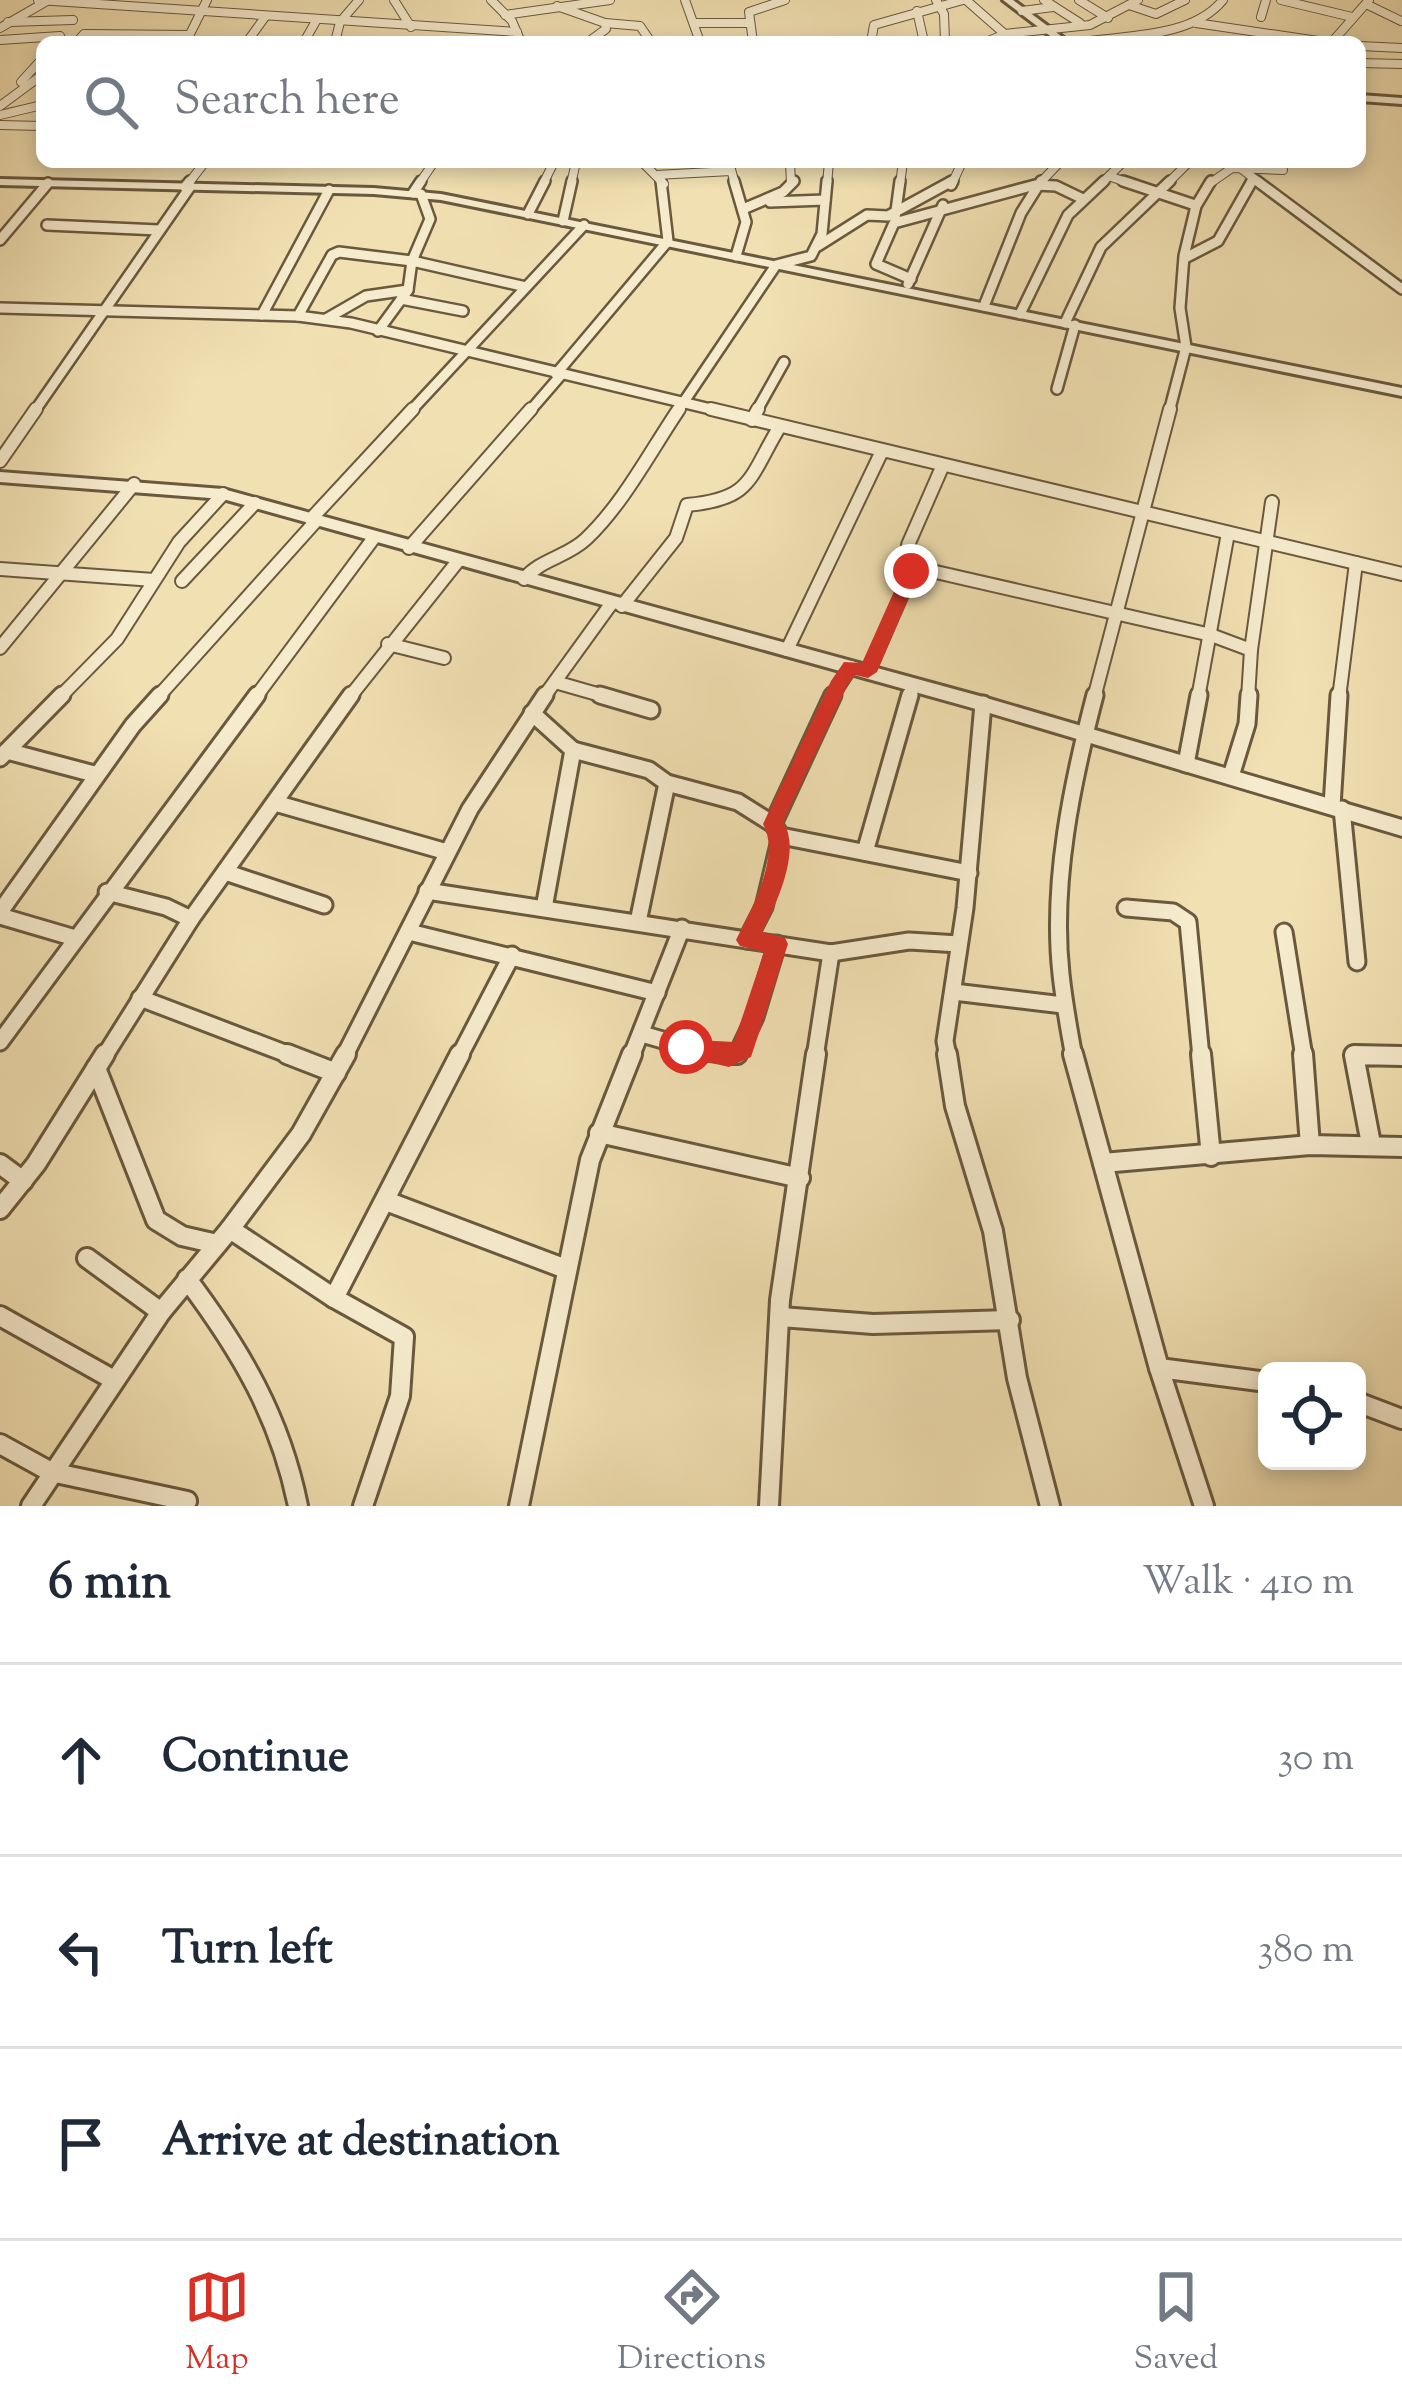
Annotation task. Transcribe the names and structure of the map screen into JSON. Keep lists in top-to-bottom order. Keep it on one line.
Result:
{"page":{"search":"Search here","heading":["6 min","Walk · 410 m"],"list":[["Continue","30 m"],["Turn left","380 m"],"Arrive at destination"],"nav":["Map","Directions","Saved"]}}
